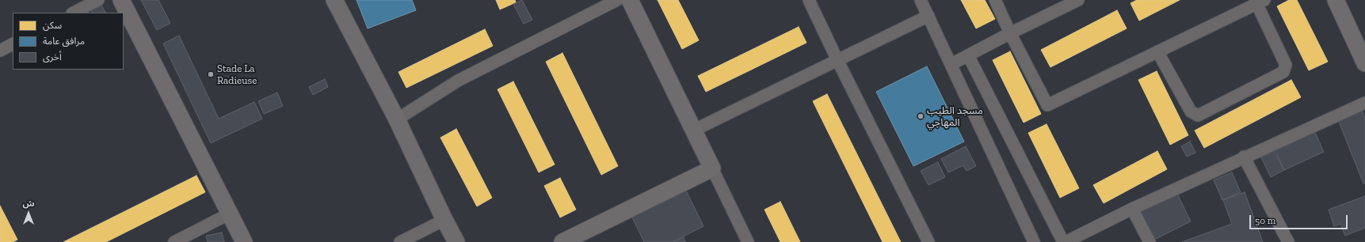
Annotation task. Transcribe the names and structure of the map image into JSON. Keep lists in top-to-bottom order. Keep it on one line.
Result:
{"places":["Stade La Radieuse","مسجد الطيب المهاجي"],"legend":["سكن","مرافق عامة","أخرى"],"scale_bar":"50 m","north":"top"}
